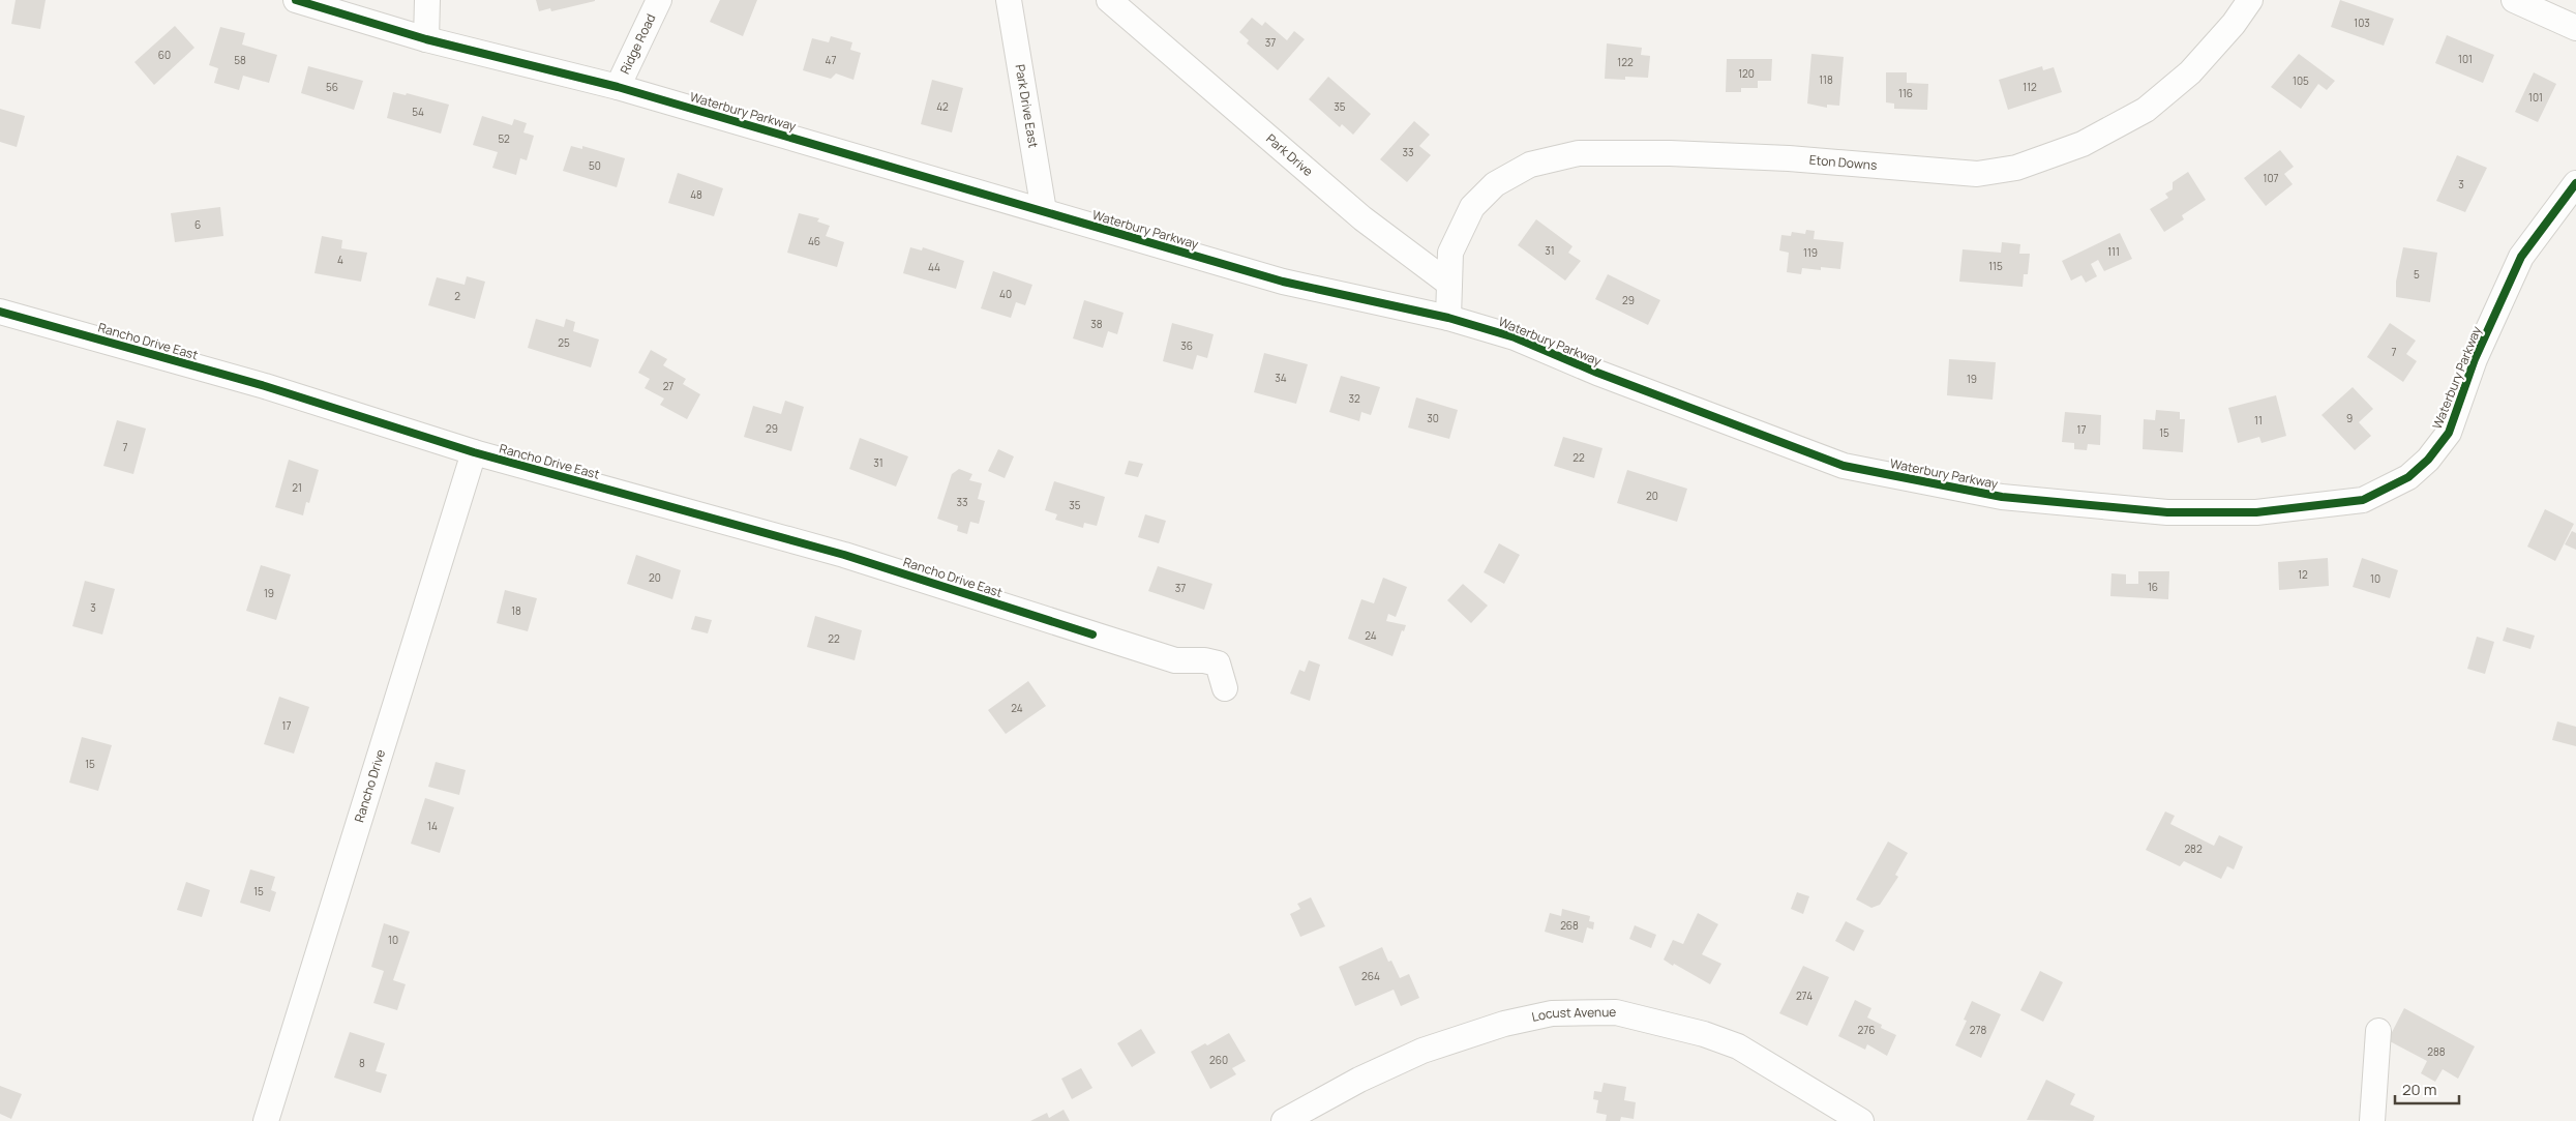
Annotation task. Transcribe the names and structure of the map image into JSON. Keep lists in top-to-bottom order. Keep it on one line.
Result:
{"streets":{"street":["Ridge Road","Park Drive East","Waterbury Parkway","Park Drive","Eton Downs","Rancho Drive East","Rancho Drive","Locust Avenue"]},"crossings":[["Ridge Road","Waterbury Parkway"],["Park Drive East","Waterbury Parkway"],["Park Drive","Eton Downs"],["Rancho Drive East","Rancho Drive"]],"house_numbers":["103","37","60","101","58","47","122","120","118","105","56","112","116","101","42","35","54","52","33","50","107","3","48","6","46","31","111","119","4","115","44","5","40","2","29","38","25","36","7","34","19","27","32","30","9","11","29","17","15","7","22","31","21","20","33","35","12","20","10","16","37","19","3","18","24","22","24","17","15","14","282","15","268","10","264","274","276","278","288","260","8"],"scale_bar":"20 m"}
